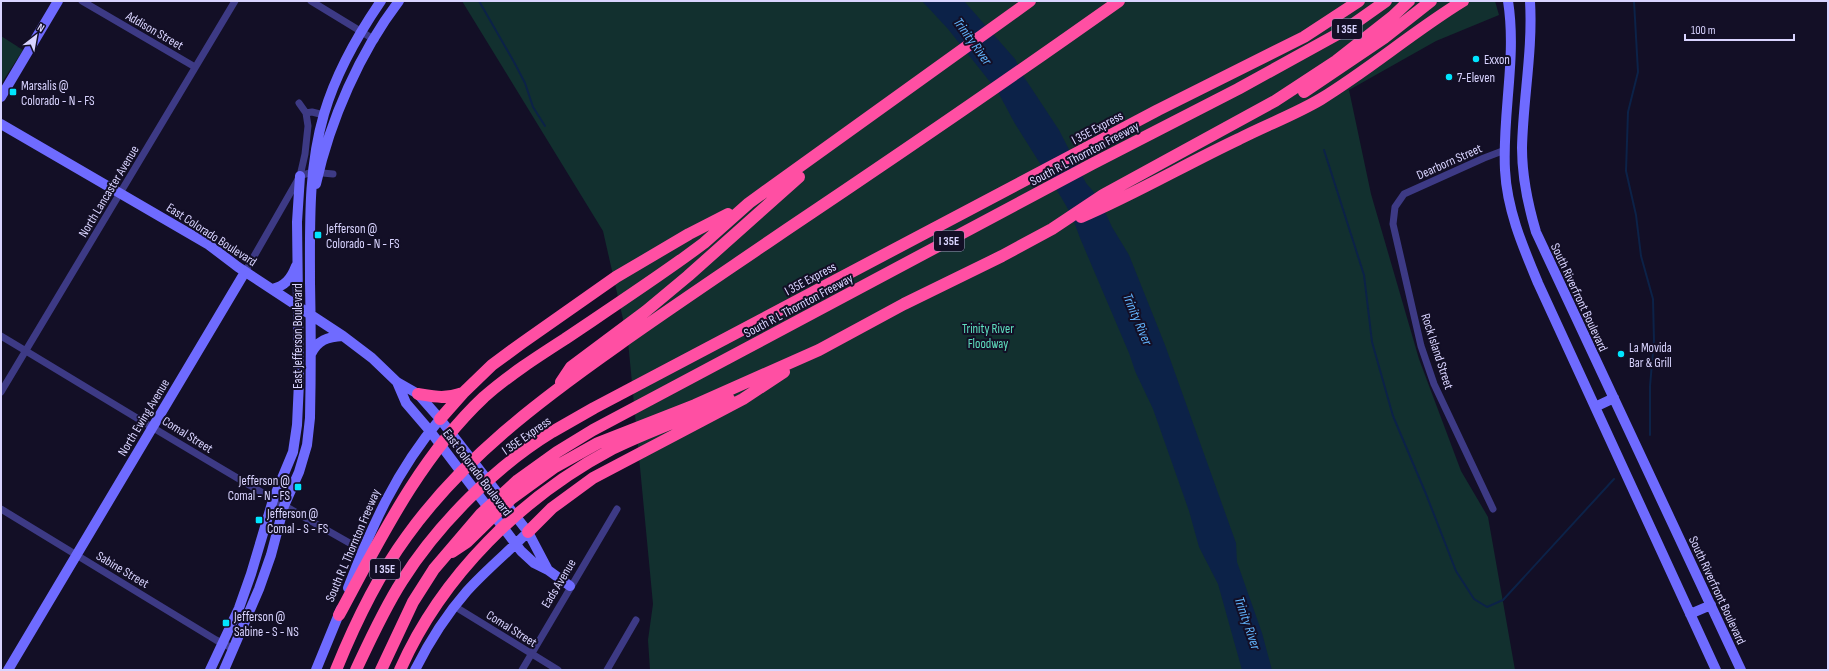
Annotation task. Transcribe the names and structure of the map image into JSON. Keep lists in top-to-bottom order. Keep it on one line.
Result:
{"streets":{"highway":["I 35E","I 35E Express","South R L Thornton Freeway"],"main road":["East Colorado Boulevard","South Riverfront Boulevard","East Jefferson Boulevard","North Ewing Avenue"],"street":["Addison Street","Dearborn Street","North Lancaster Avenue","Rock Island Street","Comal Street","Sabine Street","Eads Avenue"]},"crossings":[["Addison Street","North Lancaster Avenue"],["South R L Thornton Freeway","East Colorado Boulevard"],["South R L Thornton Freeway","Comal Street"],["Dearborn Street","Rock Island Street"],["North Lancaster Avenue","East Colorado Boulevard"],["North Lancaster Avenue","Comal Street"],["East Colorado Boulevard","East Jefferson Boulevard"],["East Colorado Boulevard","North Ewing Avenue"],["East Colorado Boulevard","Eads Avenue"],["East Jefferson Boulevard","North Ewing Avenue"],["East Jefferson Boulevard","Comal Street"],["East Jefferson Boulevard","Sabine Street"],["North Ewing Avenue","Comal Street"],["North Ewing Avenue","Sabine Street"],["Comal Street","Eads Avenue"]],"water":["Trinity River"],"parks":["Trinity River Floodway"],"places":{"other":["Exxon","7-Eleven","La Movida Bar & Grill"],"transit":["Marsalis @ Colorado - N - FS","Jefferson @ Colorado - N - FS","Jefferson @ Comal - N - FS","Jefferson @ Comal - S - FS","Jefferson @ Sabine - S - NS"]},"scale_bar":"100 m","north":"top right"}
